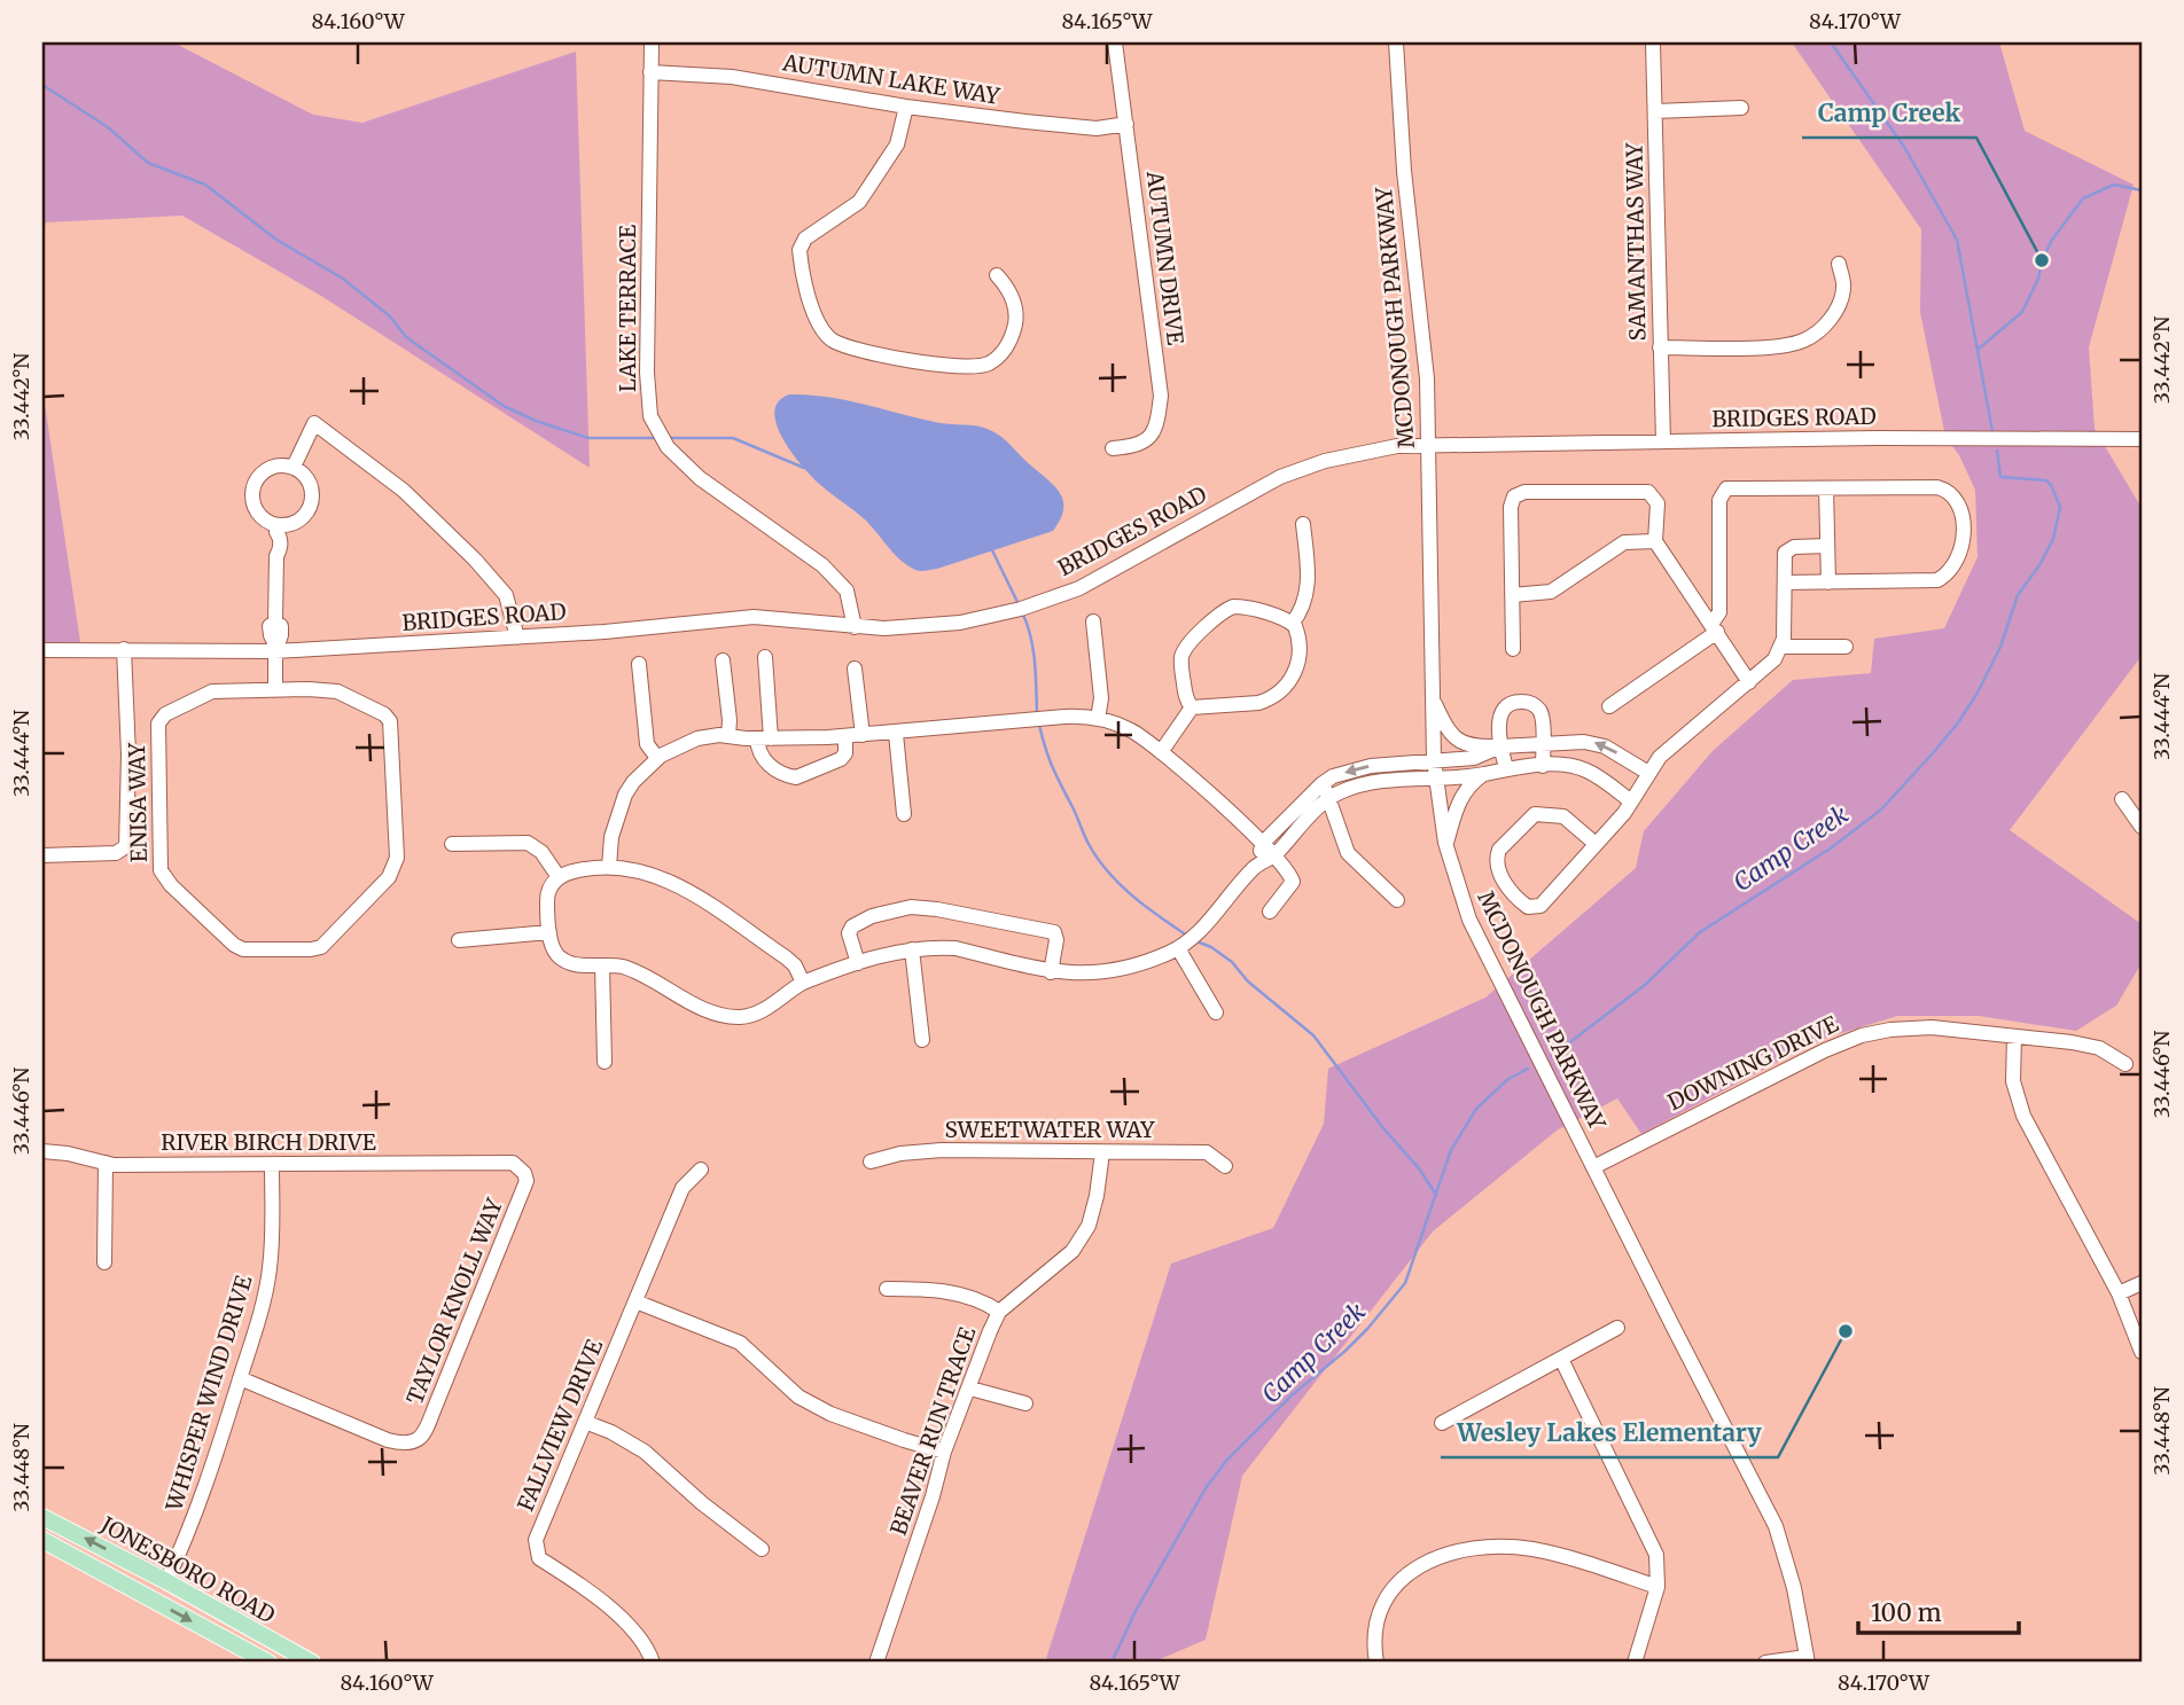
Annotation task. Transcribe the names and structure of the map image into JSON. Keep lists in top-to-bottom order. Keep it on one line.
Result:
{"streets":{"main road":["JONESBORO ROAD"],"street":["AUTUMN LAKE WAY","SAMANTHAS WAY","AUTUMN DRIVE","LAKE TERRACE","MCDONOUGH PARKWAY","BRIDGES ROAD","ENISA WAY","DOWNING DRIVE","SWEETWATER WAY","RIVER BIRCH DRIVE","TAYLOR KNOLL WAY","WHISPER WIND DRIVE","FALLVIEW DRIVE","BEAVER RUN TRACE"]},"crossings":[["AUTUMN LAKE WAY","AUTUMN DRIVE"],["AUTUMN LAKE WAY","LAKE TERRACE"],["SAMANTHAS WAY","BRIDGES ROAD"],["LAKE TERRACE","BRIDGES ROAD"],["MCDONOUGH PARKWAY","BRIDGES ROAD"],["MCDONOUGH PARKWAY","DOWNING DRIVE"],["SWEETWATER WAY","BEAVER RUN TRACE"],["RIVER BIRCH DRIVE","TAYLOR KNOLL WAY"],["RIVER BIRCH DRIVE","WHISPER WIND DRIVE"],["TAYLOR KNOLL WAY","WHISPER WIND DRIVE"],["WHISPER WIND DRIVE","JONESBORO ROAD"]],"water":["Camp Creek"],"places":["Camp Creek","Wesley Lakes Elementary"],"scale_bar":"100 m","coordinates":["84.160°W","84.165°W","84.170°W","33.442°N","33.444°N","33.446°N","33.448°N"]}
